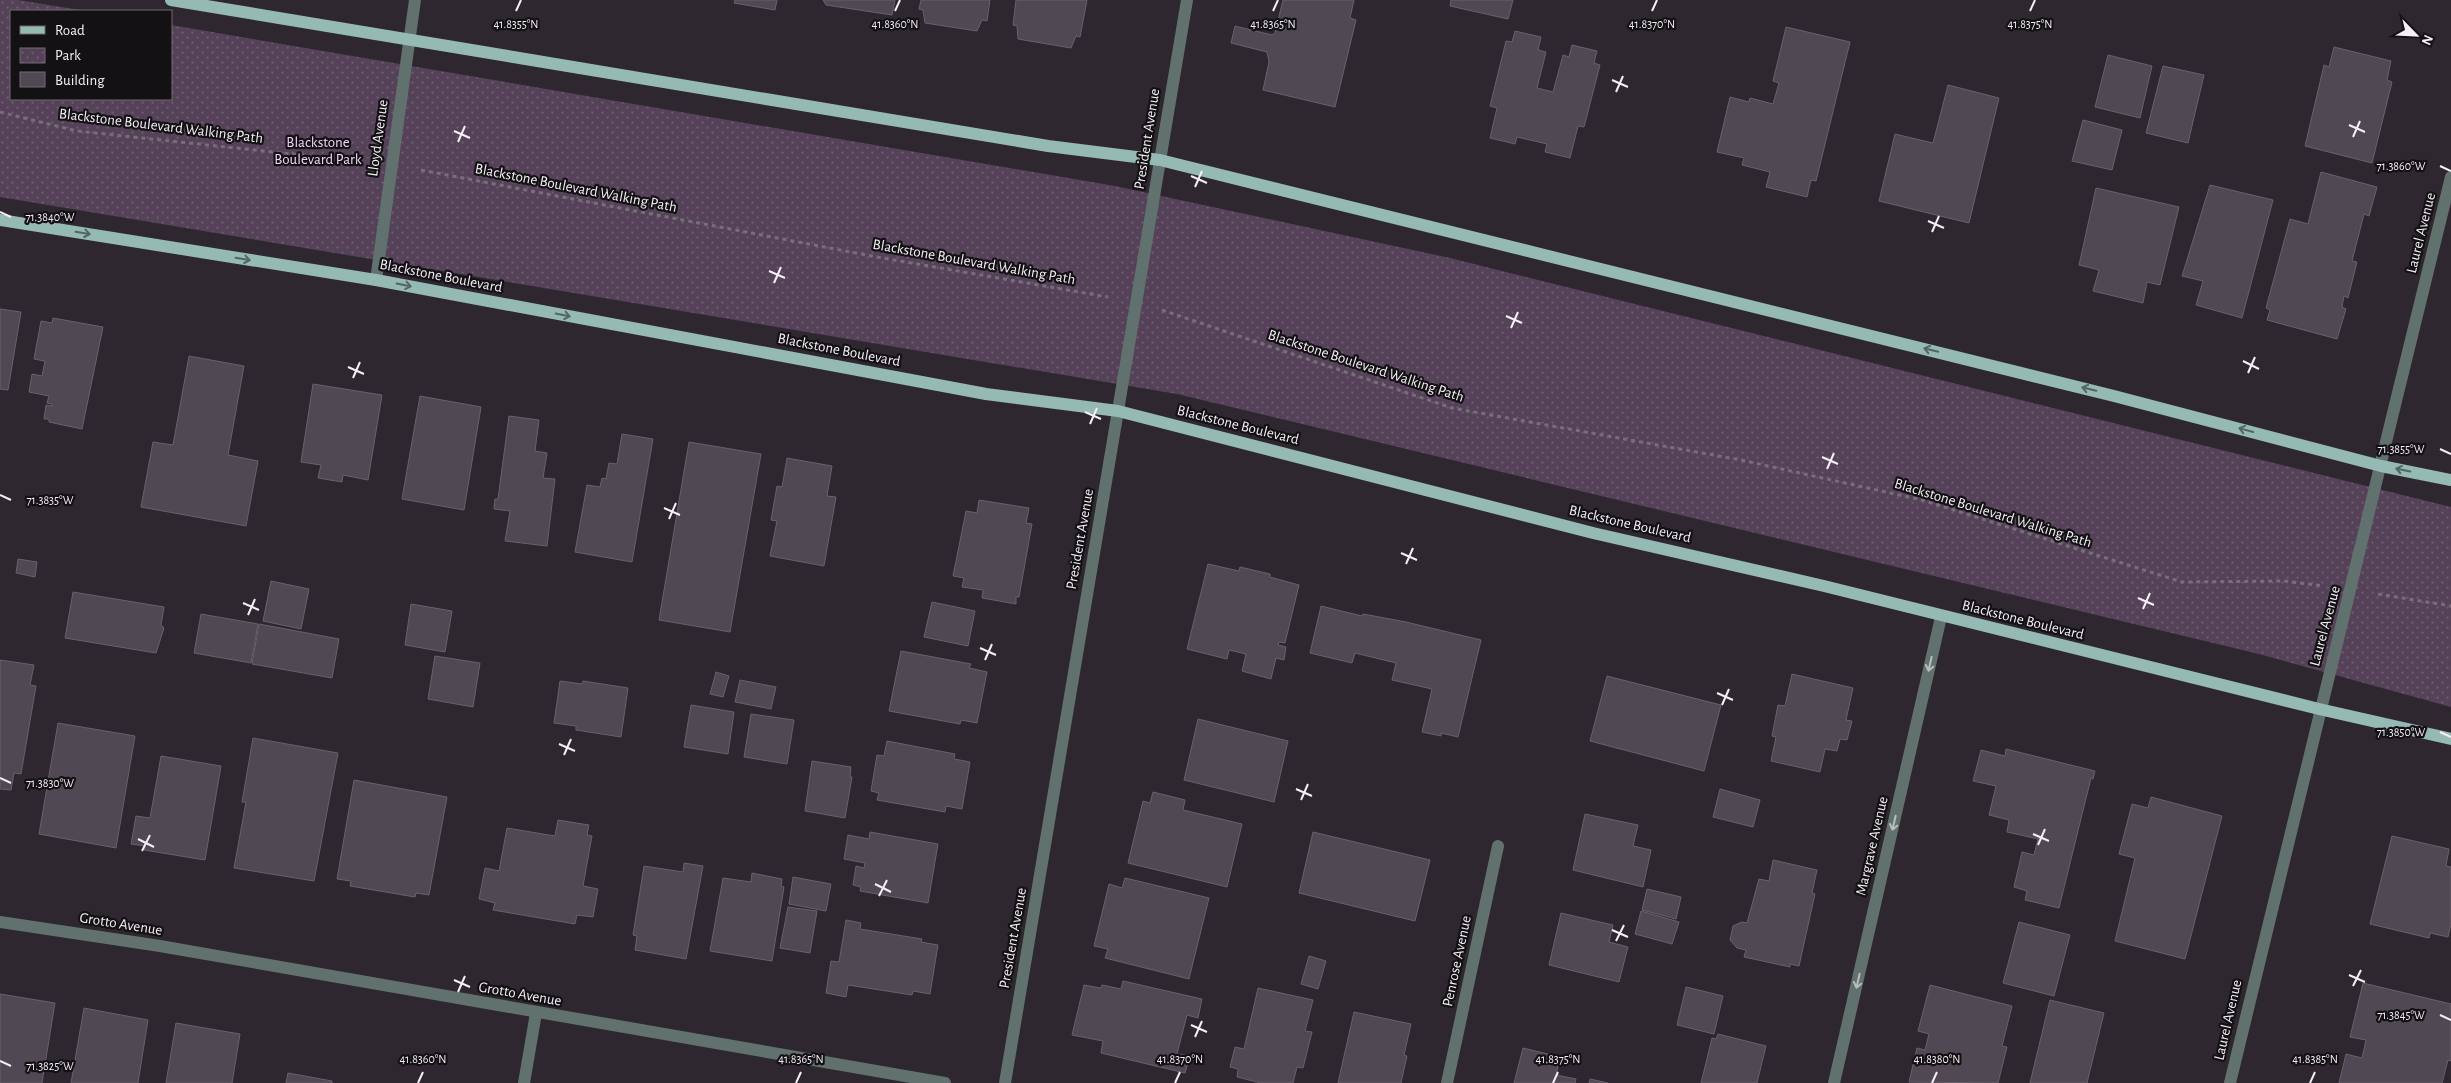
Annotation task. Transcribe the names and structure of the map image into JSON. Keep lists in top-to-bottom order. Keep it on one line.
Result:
{"streets":{"main road":["Blackstone Boulevard"],"street":["Lloyd Avenue","President Avenue","Laurel Avenue","Margrave Avenue","Grotto Avenue","Penrose Avenue"],"path":["Blackstone Boulevard Walking Path"]},"crossings":[["Blackstone Boulevard Walking Path","President Avenue"],["Blackstone Boulevard Walking Path","Laurel Avenue"],["Lloyd Avenue","Blackstone Boulevard"],["President Avenue","Blackstone Boulevard"],["Laurel Avenue","Blackstone Boulevard"],["Blackstone Boulevard","Margrave Avenue"]],"one_way":["Blackstone Boulevard","Margrave Avenue"],"parks":["Blackstone Boulevard Park"],"legend":["Road","Park","Building"],"north":"bottom right","coordinates":["41.8355°N","41.8360°N","41.8365°N","41.8370°N","41.8375°N","71.3860°W","71.3840°W","71.3855°W","71.3835°W","71.3850°W","71.3830°W","71.3845°W","41.8380°N","41.8385°N","71.3825°W"]}
